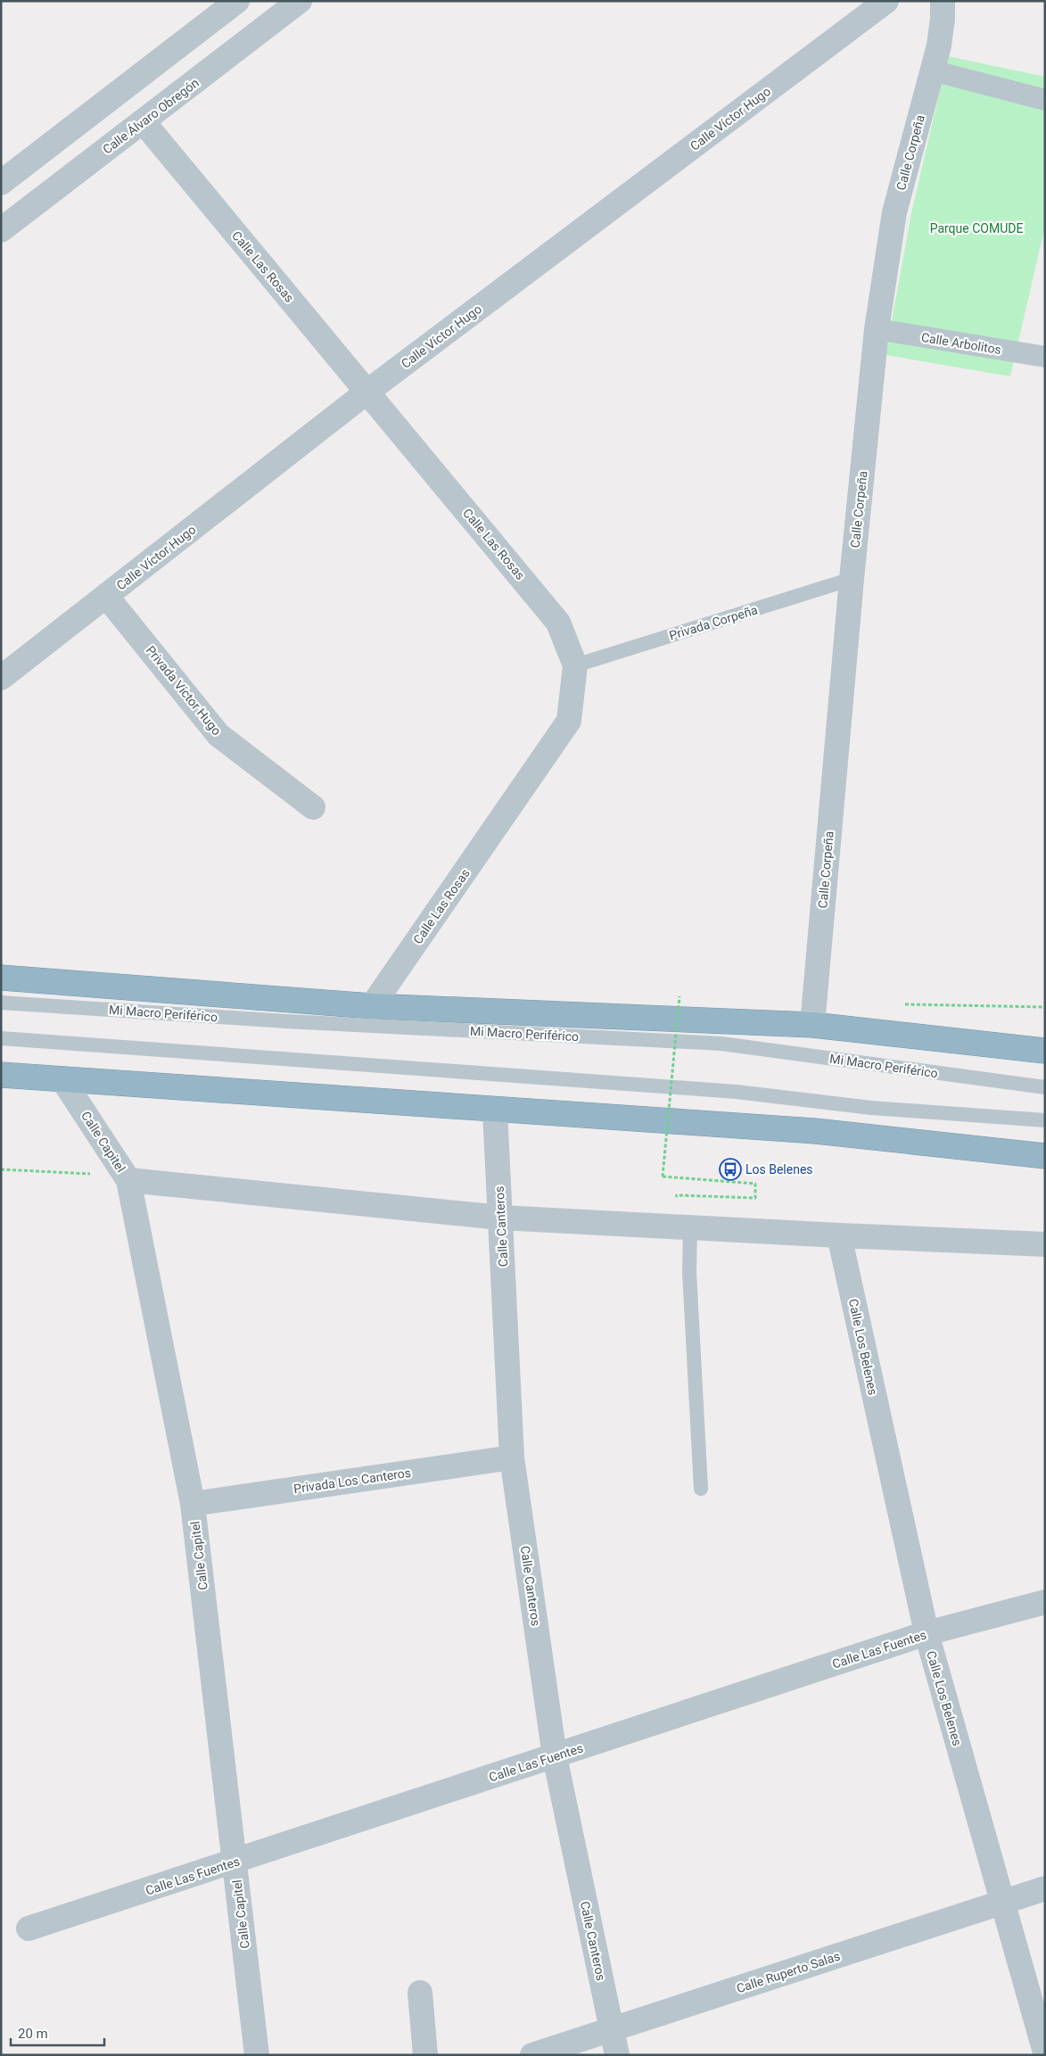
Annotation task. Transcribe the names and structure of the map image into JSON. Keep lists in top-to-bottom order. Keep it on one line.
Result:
{"streets":{"street":["Calle Álvaro Obregón","Calle Víctor Hugo","Calle Corpeña","Calle Las Rosas","Calle Arbolitos","Privada Víctor Hugo","Calle Capitel","Calle Canteros","Calle Los Belenes","Privada Los Canteros","Calle Las Fuentes","Calle Ruperto Salas"],"lane":["Privada Corpeña","Mi Macro Periférico"]},"crossings":[["Calle Álvaro Obregón","Calle Las Rosas"],["Calle Víctor Hugo","Calle Las Rosas"],["Calle Víctor Hugo","Privada Víctor Hugo"],["Calle Corpeña","Calle Arbolitos"],["Calle Corpeña","Privada Corpeña"],["Calle Las Rosas","Privada Corpeña"],["Calle Capitel","Privada Los Canteros"],["Calle Capitel","Calle Las Fuentes"],["Calle Canteros","Privada Los Canteros"],["Calle Canteros","Calle Las Fuentes"],["Calle Canteros","Calle Ruperto Salas"],["Calle Los Belenes","Calle Las Fuentes"],["Calle Los Belenes","Calle Ruperto Salas"]],"parks":["Parque COMUDE"],"places":{"bus stop":["Los Belenes"]},"scale_bar":"20 m"}
